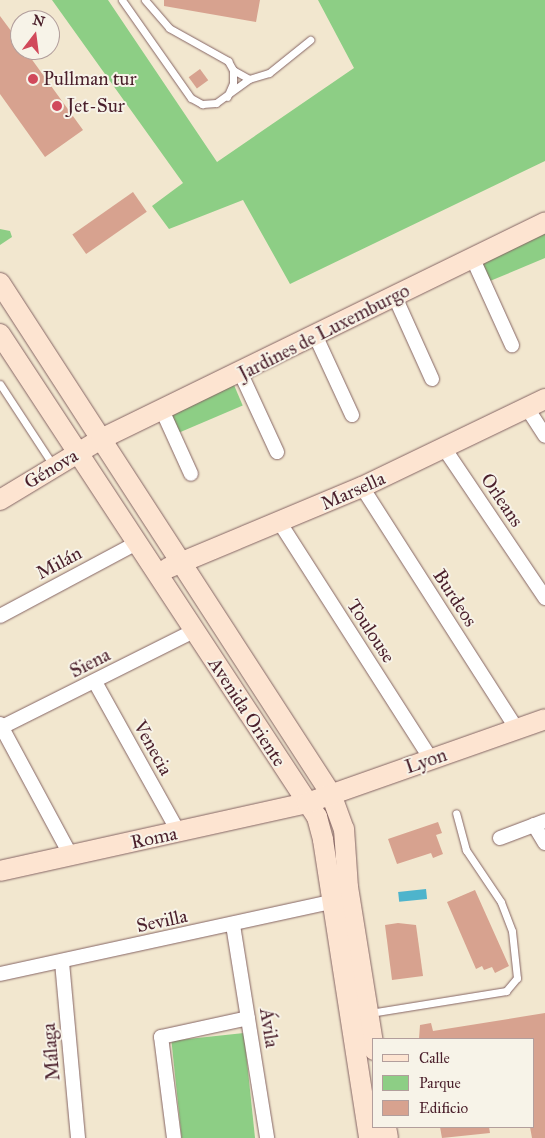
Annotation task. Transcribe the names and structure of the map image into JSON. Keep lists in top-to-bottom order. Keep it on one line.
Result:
{"streets":{"main road":["Jardines de Luxemburgo","Génova","Marsella","Avenida Oriente","Lyon","Roma"],"street":["Orleans","Milán","Burdeos","Toulouse","Siena","Venecia","Sevilla","Ávila","Málaga"]},"crossings":[["Jardines de Luxemburgo","Génova"],["Jardines de Luxemburgo","Avenida Oriente"],["Génova","Avenida Oriente"],["Marsella","Orleans"],["Marsella","Burdeos"],["Marsella","Toulouse"],["Marsella","Avenida Oriente"],["Milán","Avenida Oriente"],["Burdeos","Lyon"],["Toulouse","Lyon"],["Siena","Avenida Oriente"],["Siena","Venecia"],["Avenida Oriente","Lyon"],["Avenida Oriente","Roma"],["Avenida Oriente","Sevilla"],["Venecia","Roma"],["Lyon","Roma"],["Sevilla","Ávila"],["Sevilla","Málaga"]],"places":["Pullman tur","Jet-Sur"],"legend":["Calle","Parque","Edificio"],"north":"top"}
